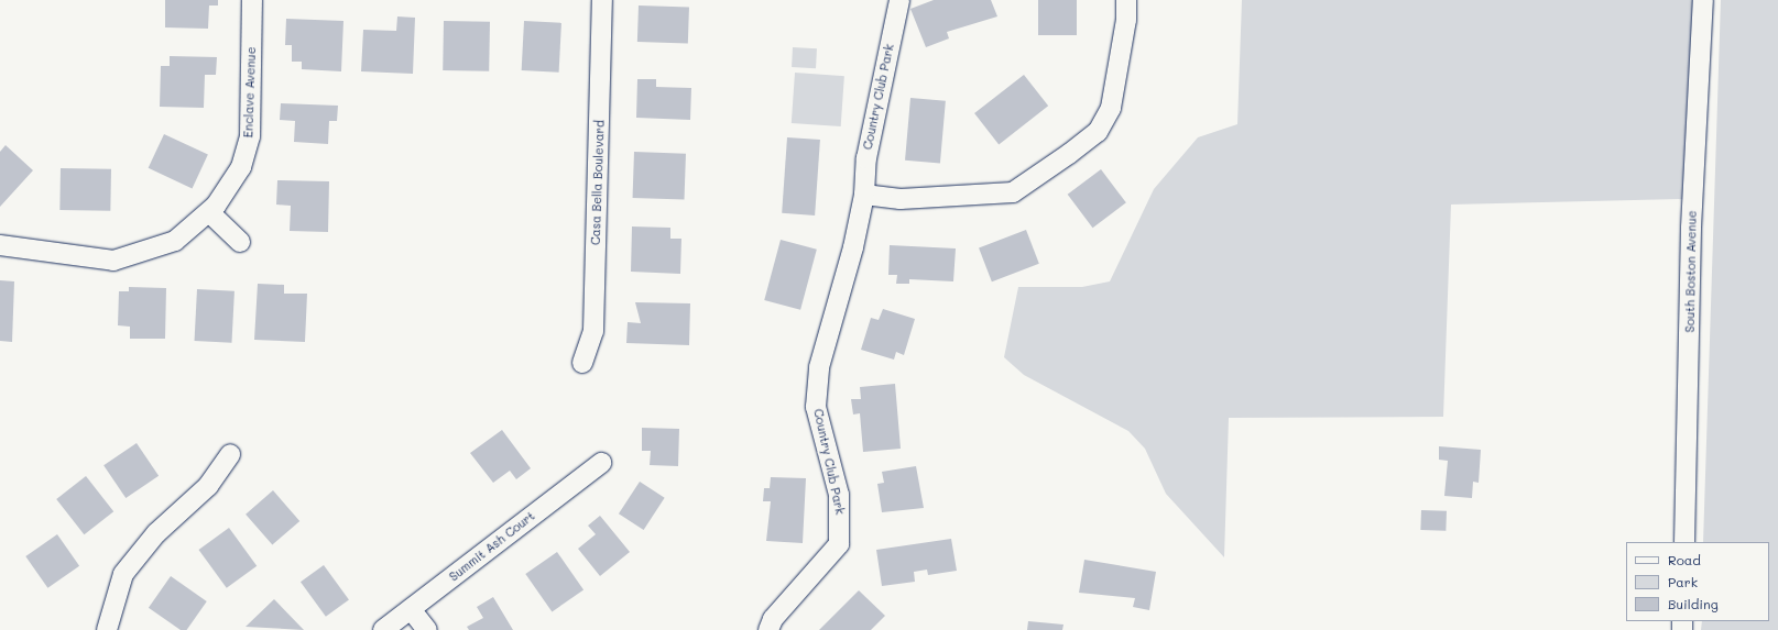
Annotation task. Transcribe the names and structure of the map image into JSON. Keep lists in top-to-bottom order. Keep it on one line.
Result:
{"streets":{"street":["Enclave Avenue","Country Club Park","Casa Bella Boulevard","South Boston Avenue","Summit Ash Court"]},"legend":["Road","Park","Building"]}
